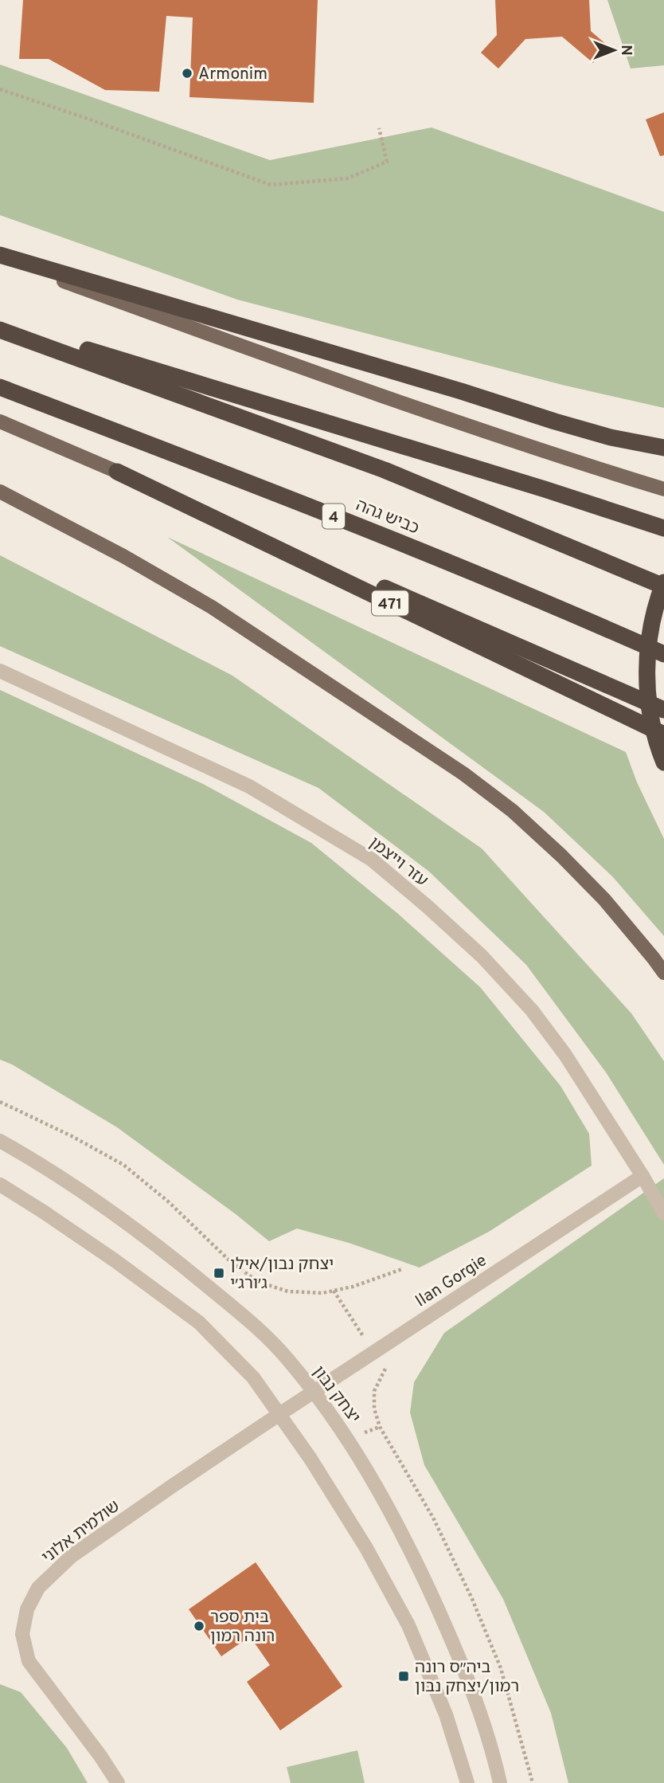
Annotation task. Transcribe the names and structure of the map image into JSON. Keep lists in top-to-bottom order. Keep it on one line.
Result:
{"streets":{"highway":["4","כביש גהה","471"],"street":["עזר וייצמן","Ilan Gorgie","יצחק נבון","שולמית אלוני"]},"crossings":[["עזר וייצמן","Ilan Gorgie"],["Ilan Gorgie","יצחק נבון"],["Ilan Gorgie","שולמית אלוני"]],"places":{"other":["Armonim","בית ספר רונה רמון"],"transit":["יצחק נבון/אילן ג׳ורג׳י","ביה״ס רונה רמון/יצחק נבון"]},"north":"right"}
